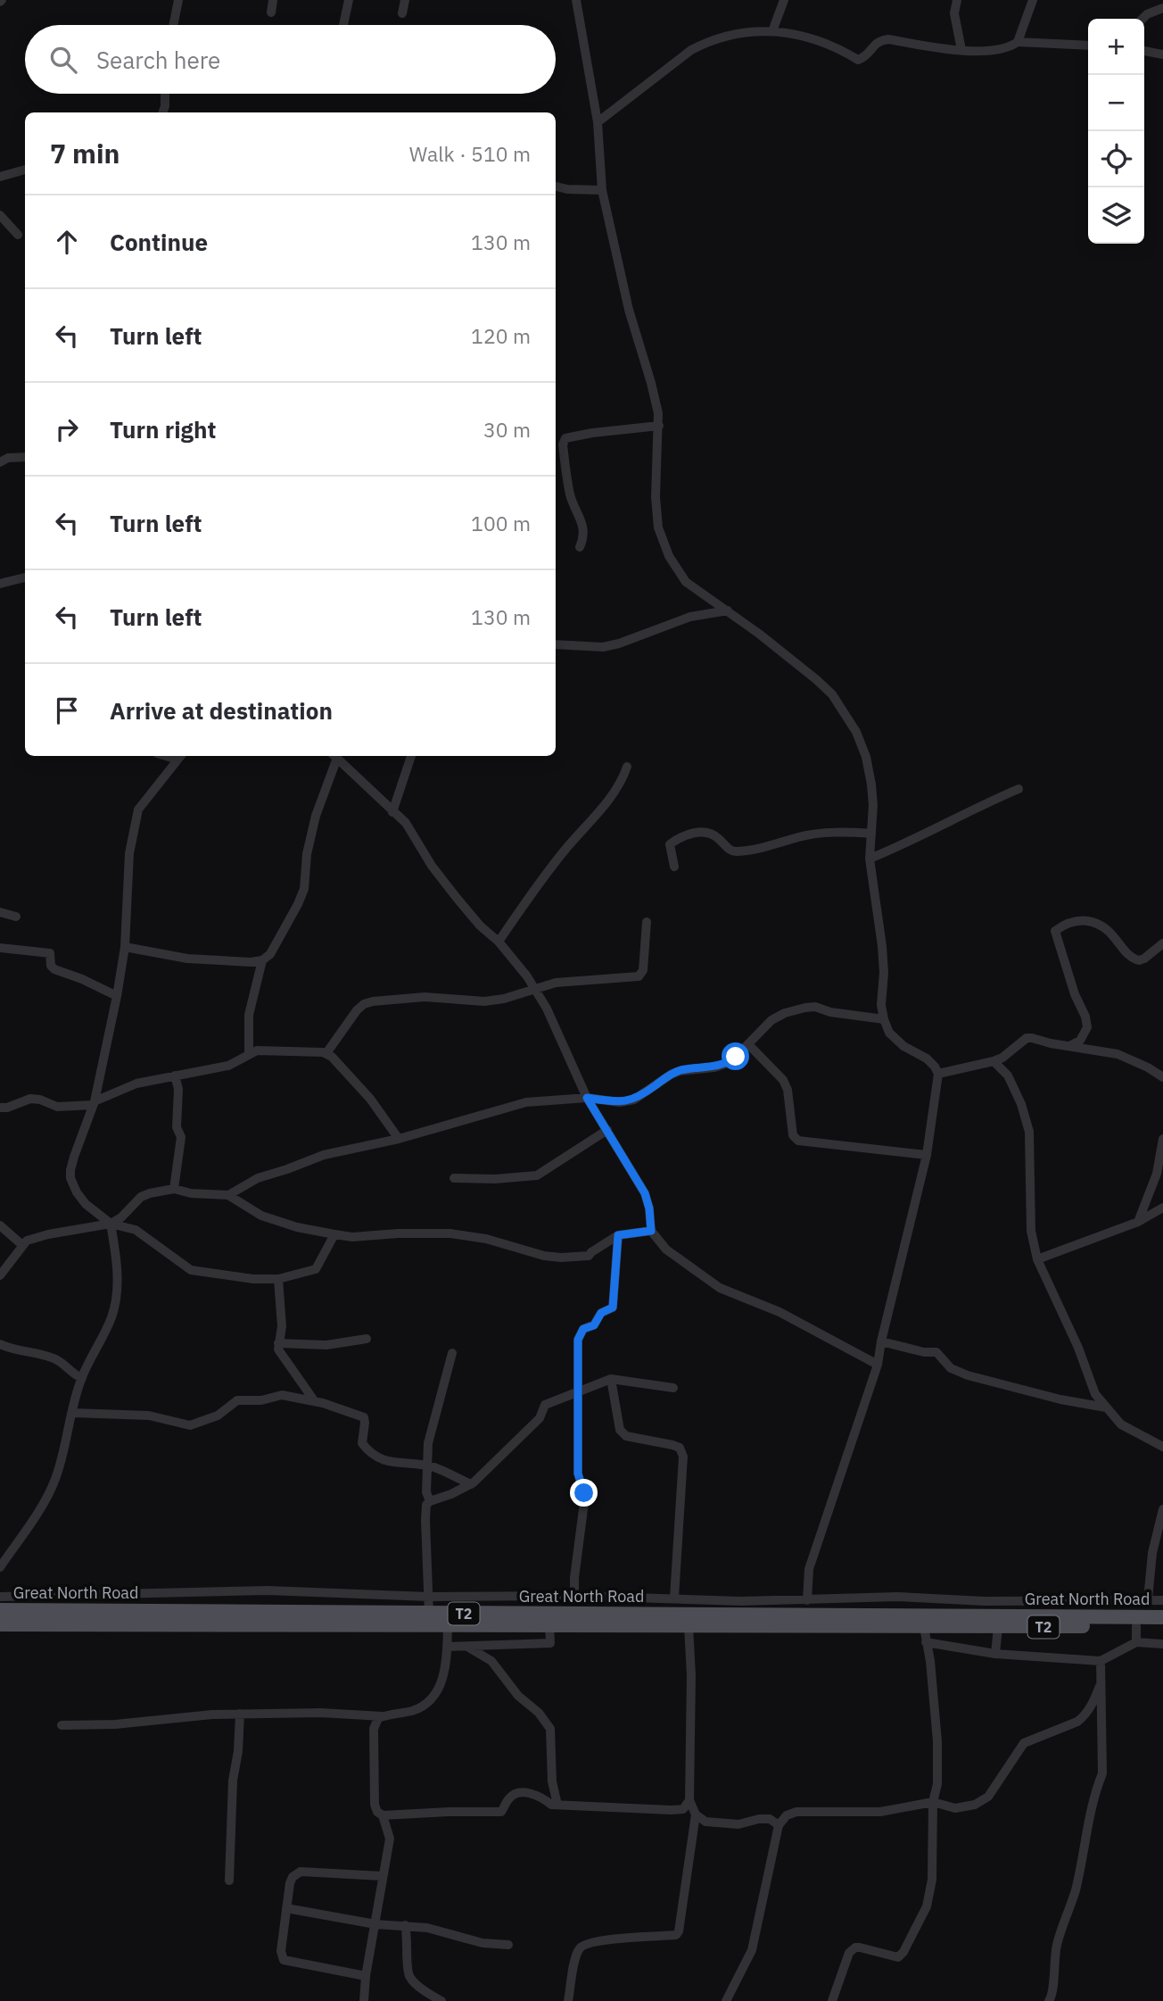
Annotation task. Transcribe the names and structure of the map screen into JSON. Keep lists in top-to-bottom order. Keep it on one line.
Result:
{"streets":{"main road":["Great North Road","T2"]},"page":{"map_buttons":["+","−"],"search":"Search here","heading":["7 min","Walk · 510 m"],"list":[["Continue","130 m"],["Turn left","120 m"],["Turn right","30 m"],["Turn left","100 m"],["Turn left","130 m"],"Arrive at destination"]}}
